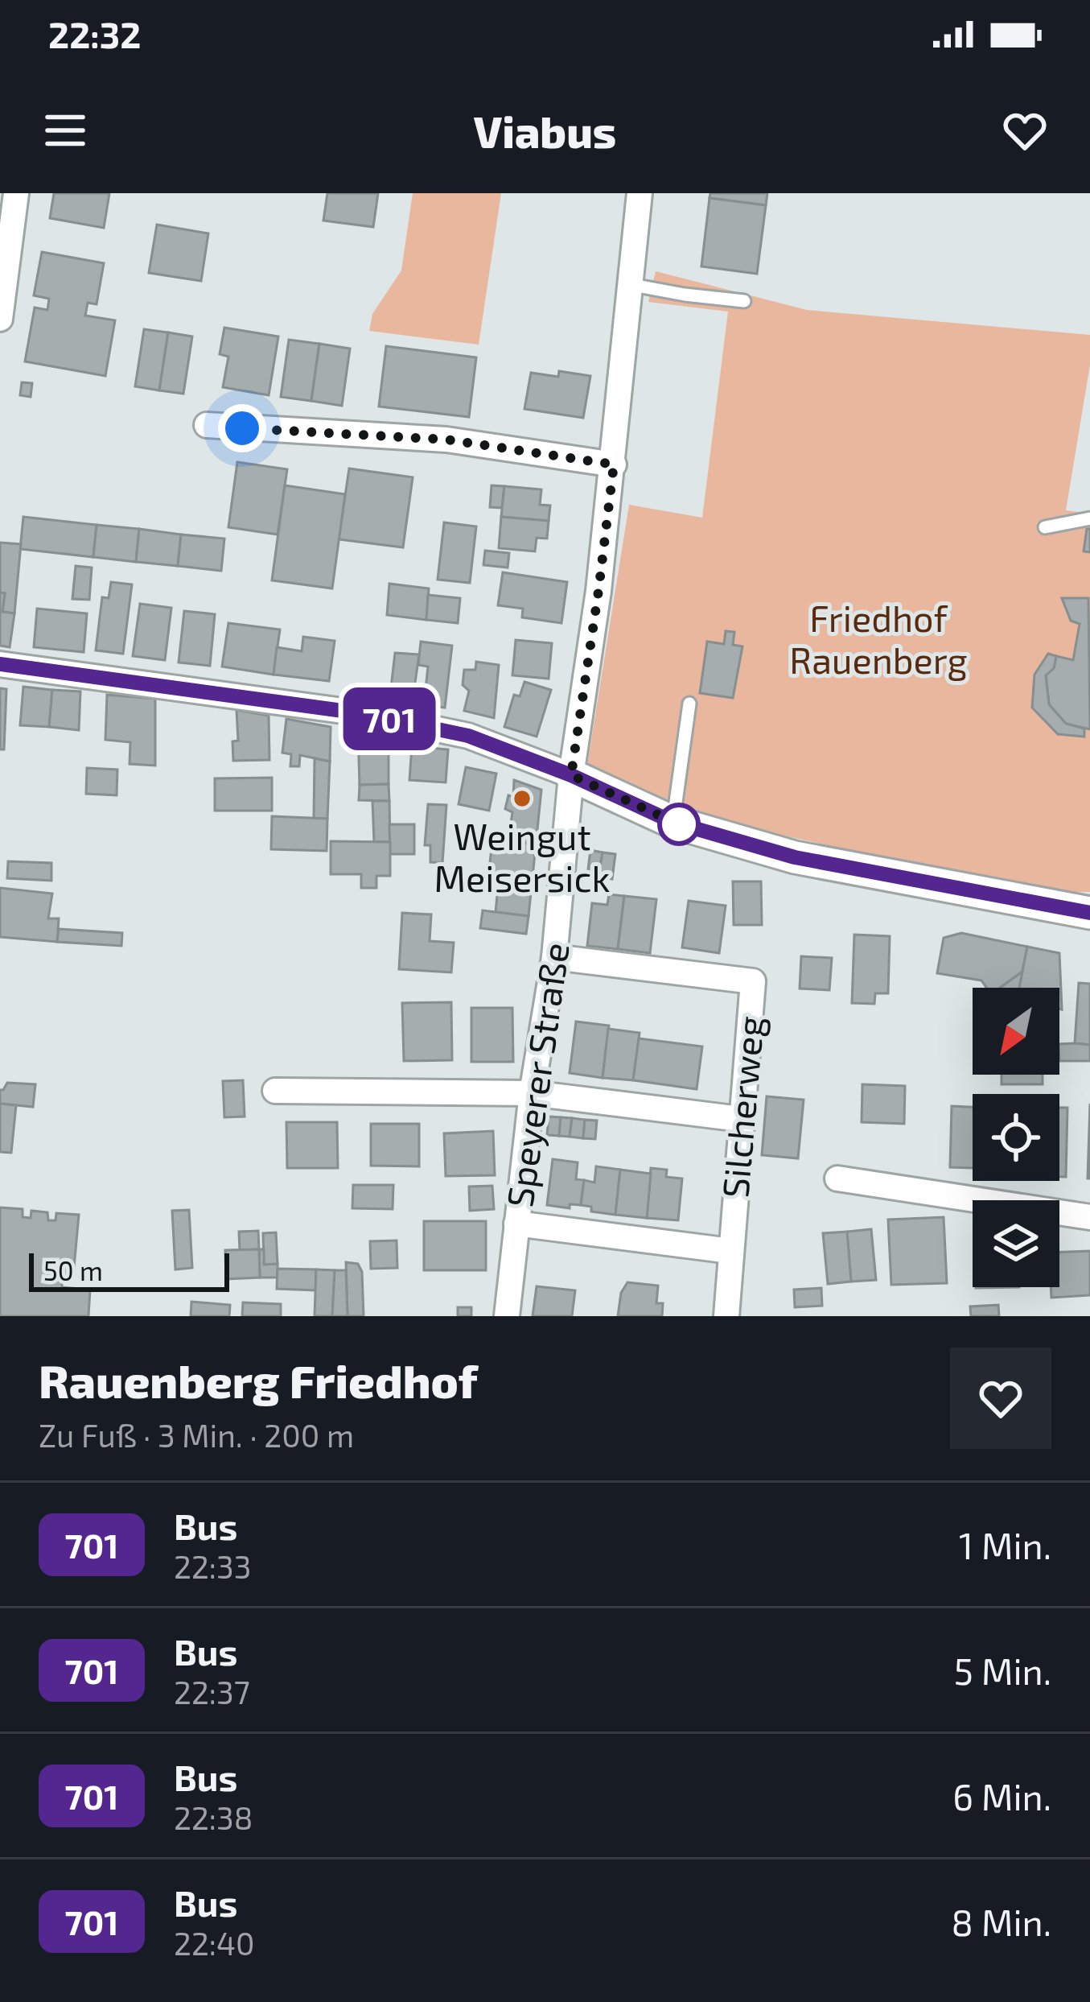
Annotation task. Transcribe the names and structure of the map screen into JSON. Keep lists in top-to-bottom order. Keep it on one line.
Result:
{"streets":{"street":["Speyerer Straße","Silcherweg"]},"crossings":[["Speyerer Straße","Silcherweg"]],"parks":["Friedhof Rauenberg"],"places":["Weingut Meisersick"],"lines":["bus line 701"],"scale_bar":"50 m","north":"bottom left","page":{"status":"22:32","header":"Viabus","on_map":"701","scale":"50 m","heading":["Rauenberg Friedhof","Zu Fuß · 3 Min. · 200 m"],"list":[{"mark":"701","name":"Bus","note":"22:33","value":"1 Min."},{"mark":"701","name":"Bus","note":"22:37","value":"5 Min."},{"mark":"701","name":"Bus","note":"22:38","value":"6 Min."},{"mark":"701","name":"Bus","note":"22:40","value":"8 Min."}]}}
